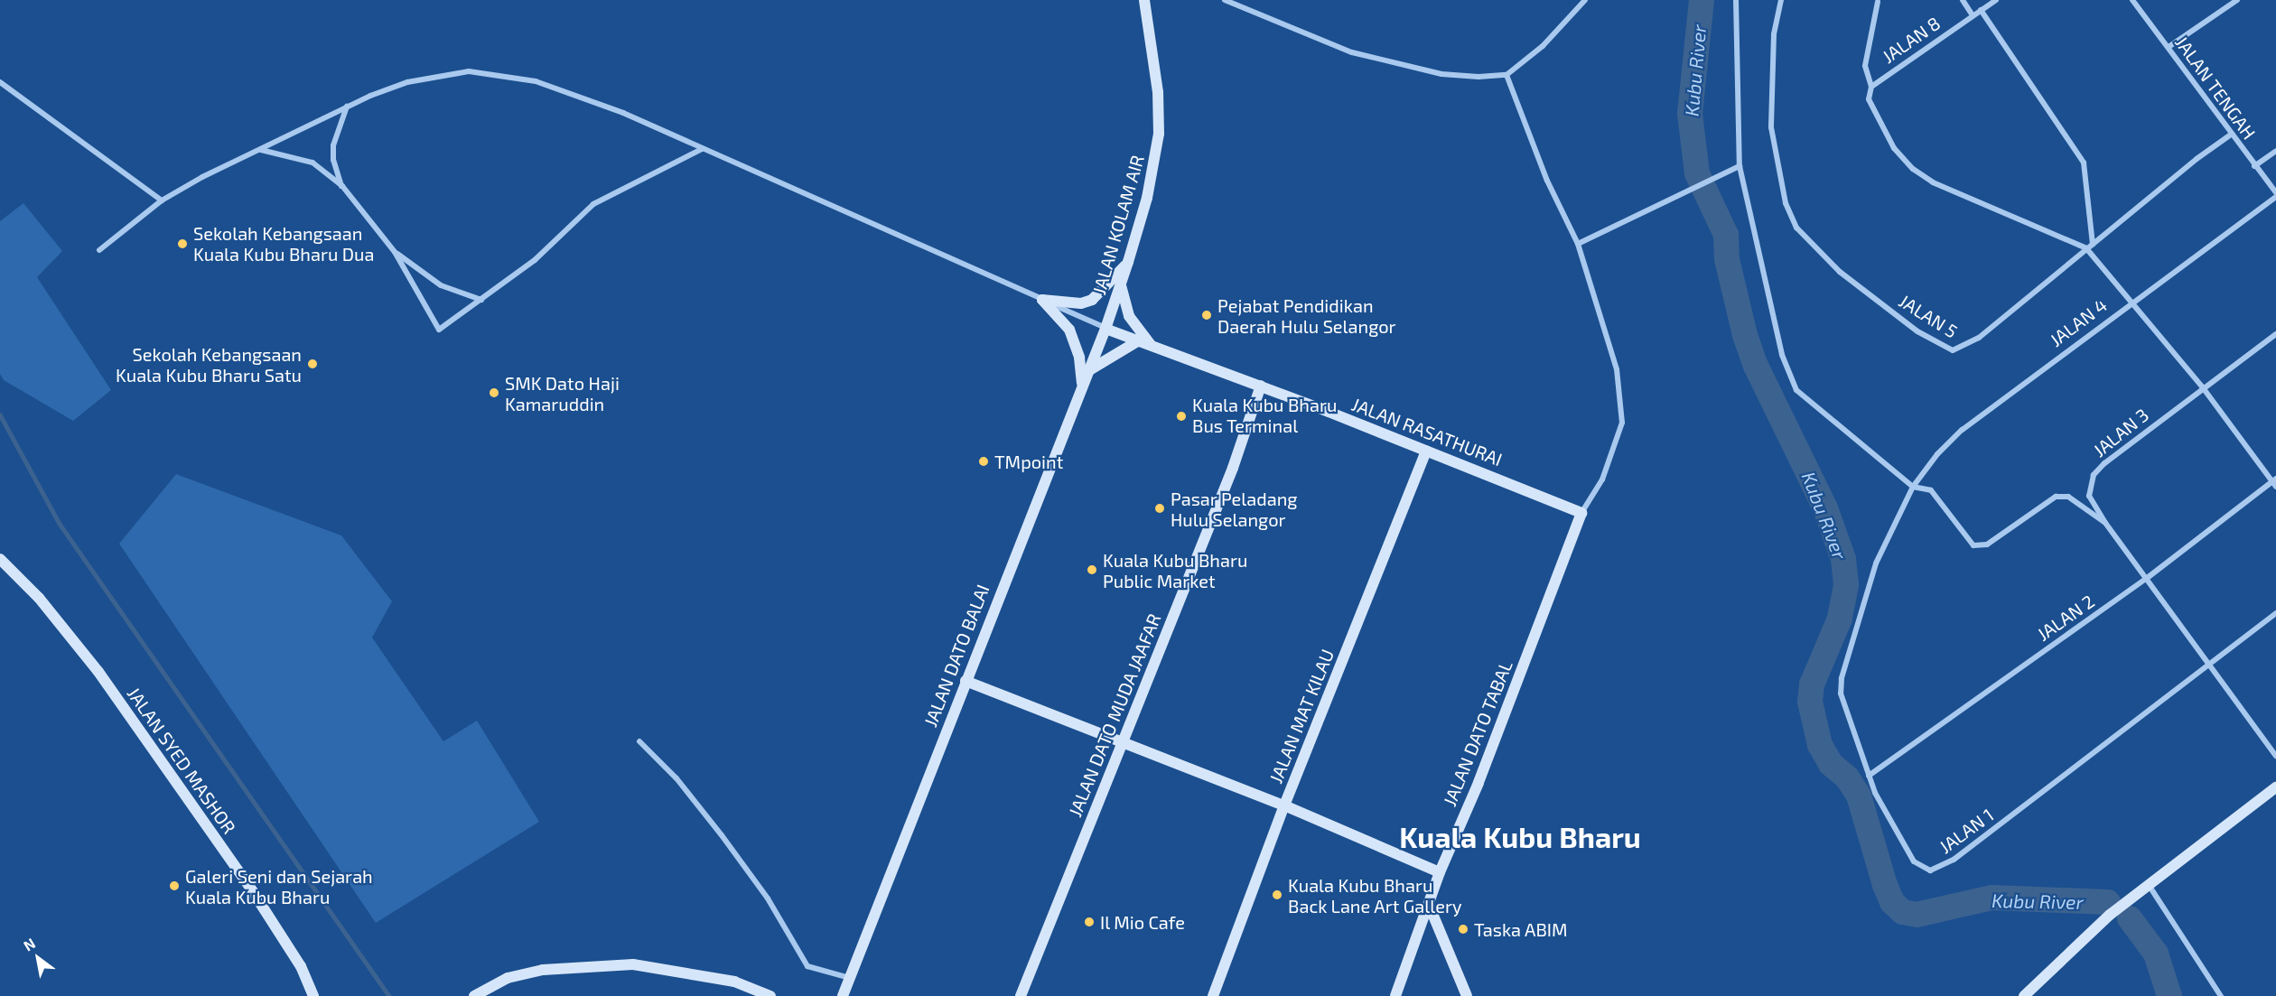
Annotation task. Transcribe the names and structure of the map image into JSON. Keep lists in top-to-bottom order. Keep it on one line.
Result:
{"streets":{"street":["JALAN 8","JALAN TENGAH","JALAN KOLAM AIR","JALAN 5","JALAN 4","JALAN RASATHURAI","JALAN 3","JALAN 2","JALAN DATO BALAI","JALAN DATO MUDA JAAFAR","JALAN MAT KILAU","JALAN DATO TABAL","JALAN SYED MASHOR","JALAN 1"]},"crossings":[["JALAN TENGAH","JALAN 5"],["JALAN KOLAM AIR","JALAN RASATHURAI"],["JALAN KOLAM AIR","JALAN DATO BALAI"],["JALAN 4","JALAN 1"],["JALAN RASATHURAI","JALAN DATO BALAI"],["JALAN RASATHURAI","JALAN DATO MUDA JAAFAR"],["JALAN RASATHURAI","JALAN MAT KILAU"],["JALAN RASATHURAI","JALAN DATO TABAL"],["JALAN 2","JALAN 1"]],"districts":["Kuala Kubu Bharu"],"water":["Kubu River"],"places":["Sekolah Kebangsaan Kuala Kubu Bharu Dua","Pejabat Pendidikan Daerah Hulu Selangor","Sekolah Kebangsaan Kuala Kubu Bharu Satu","SMK Dato Haji Kamaruddin","Kuala Kubu Bharu Bus Terminal","TMpoint","Pasar Peladang Hulu Selangor","Kuala Kubu Bharu Public Market","Galeri Seni dan Sejarah Kuala Kubu Bharu","Kuala Kubu Bharu Back Lane Art Gallery","Il Mio Cafe","Taska ABIM"],"north":"top left"}
